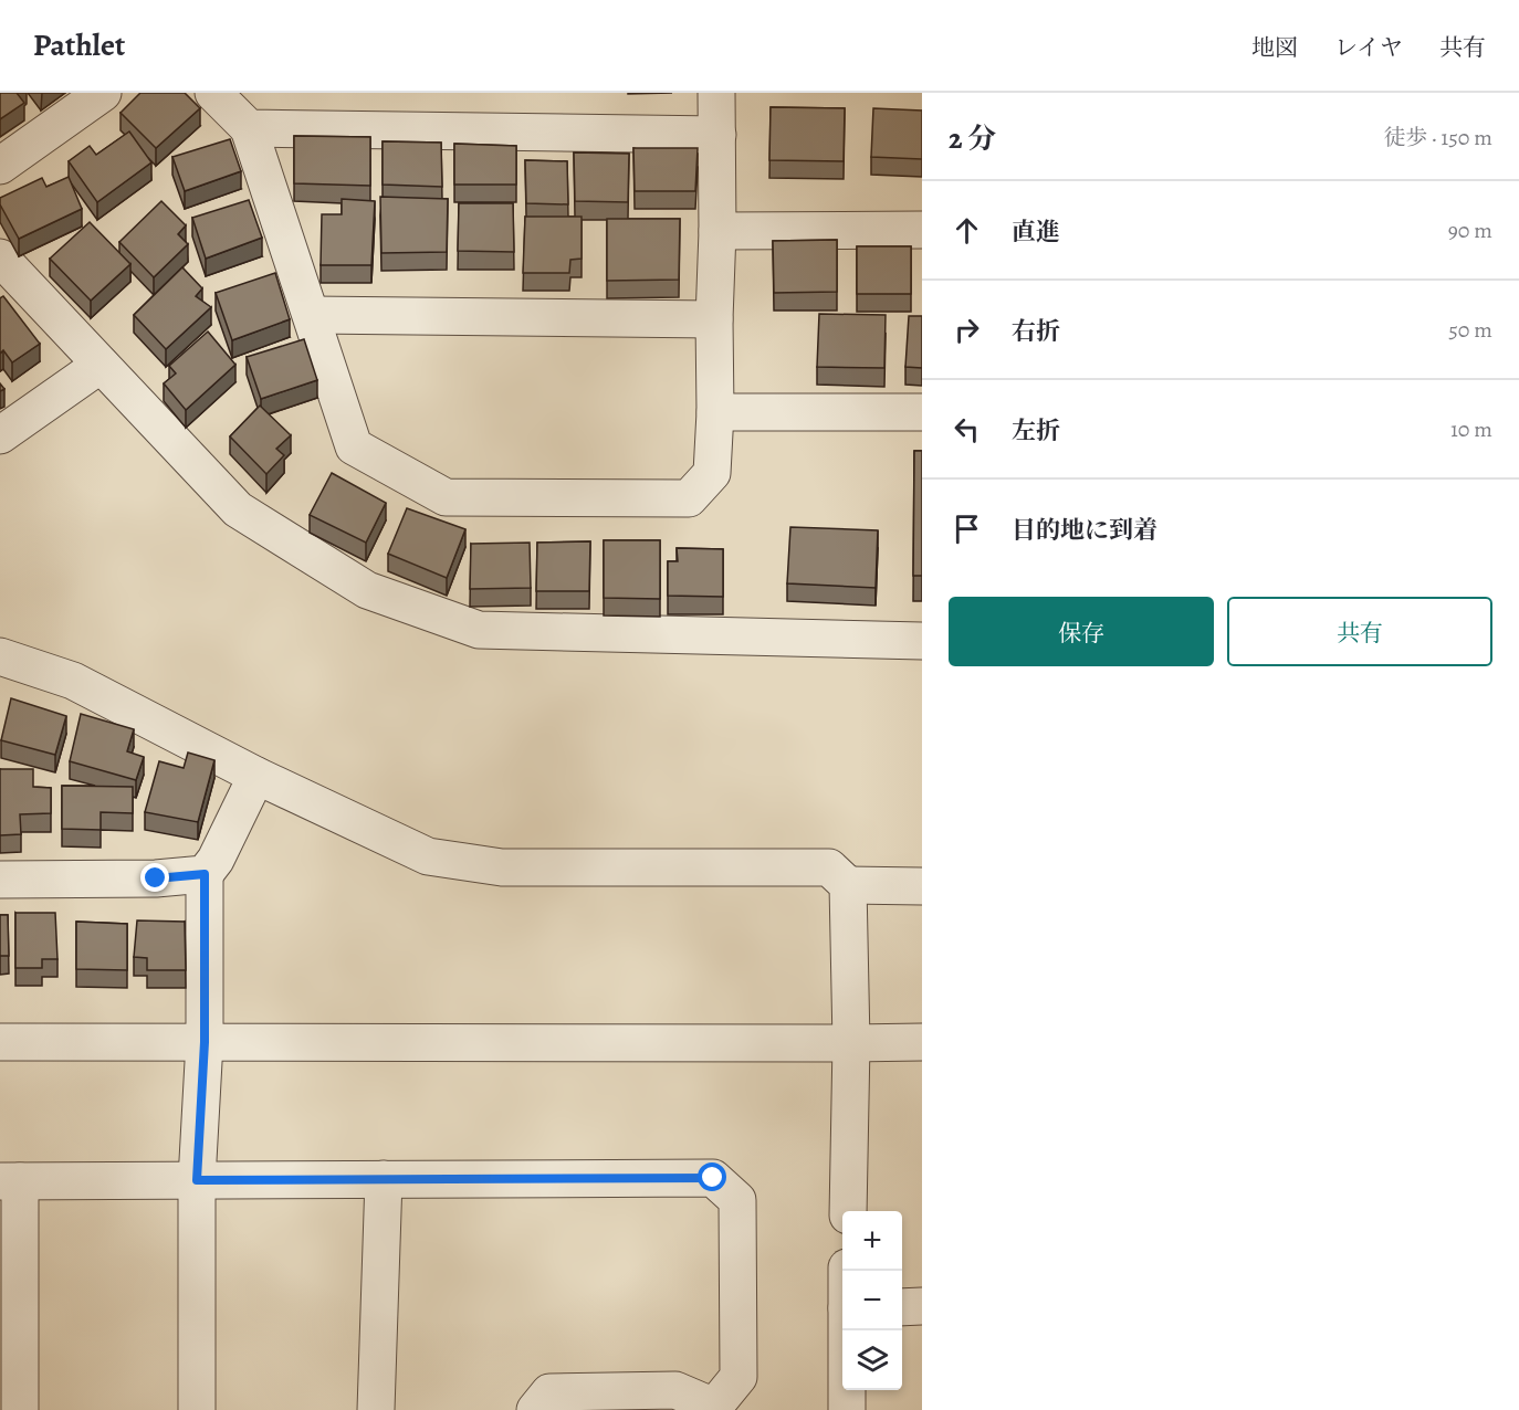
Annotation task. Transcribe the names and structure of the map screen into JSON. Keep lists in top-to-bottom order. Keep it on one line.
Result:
{"page":{"header":"Pathlet","nav":["地図","レイヤ","共有"],"heading":["2 分","徒歩 · 150 m"],"list":[["直進","90 m"],["右折","50 m"],["左折","10 m"],"目的地に到着"],"buttons":["保存","共有"],"map_buttons":["+","−"]}}
